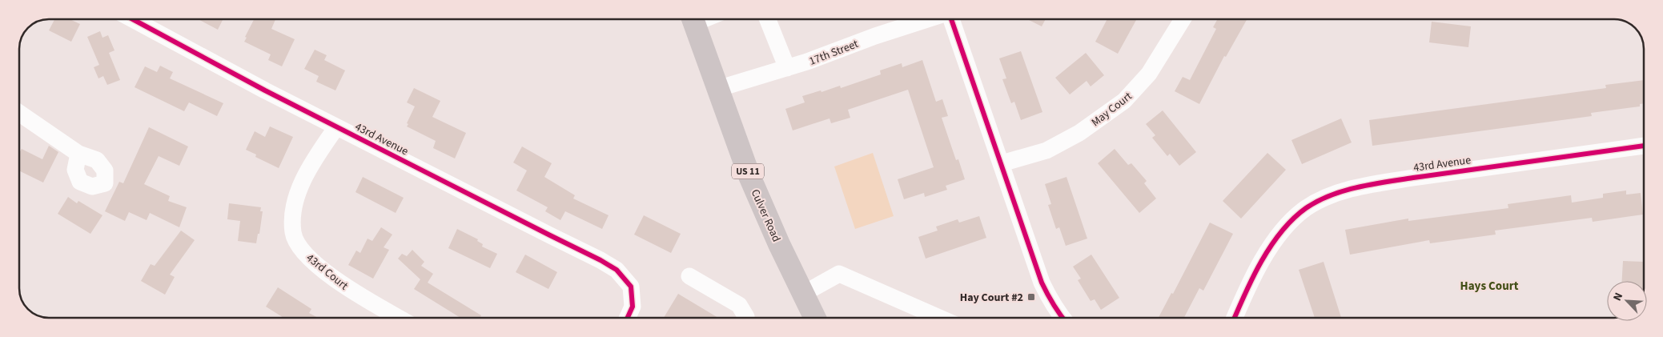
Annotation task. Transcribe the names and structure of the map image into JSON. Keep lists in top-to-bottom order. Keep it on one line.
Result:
{"streets":{"main road":["US 11","Culver Road"],"street":["17th Street","May Court","43rd Avenue","43rd Court"]},"crossings":[["17th Street","Culver Road"],["43rd Avenue","43rd Court"]],"districts":["Hays Court"],"places":{"transit":["Hay Court #2"]},"north":"top left"}
